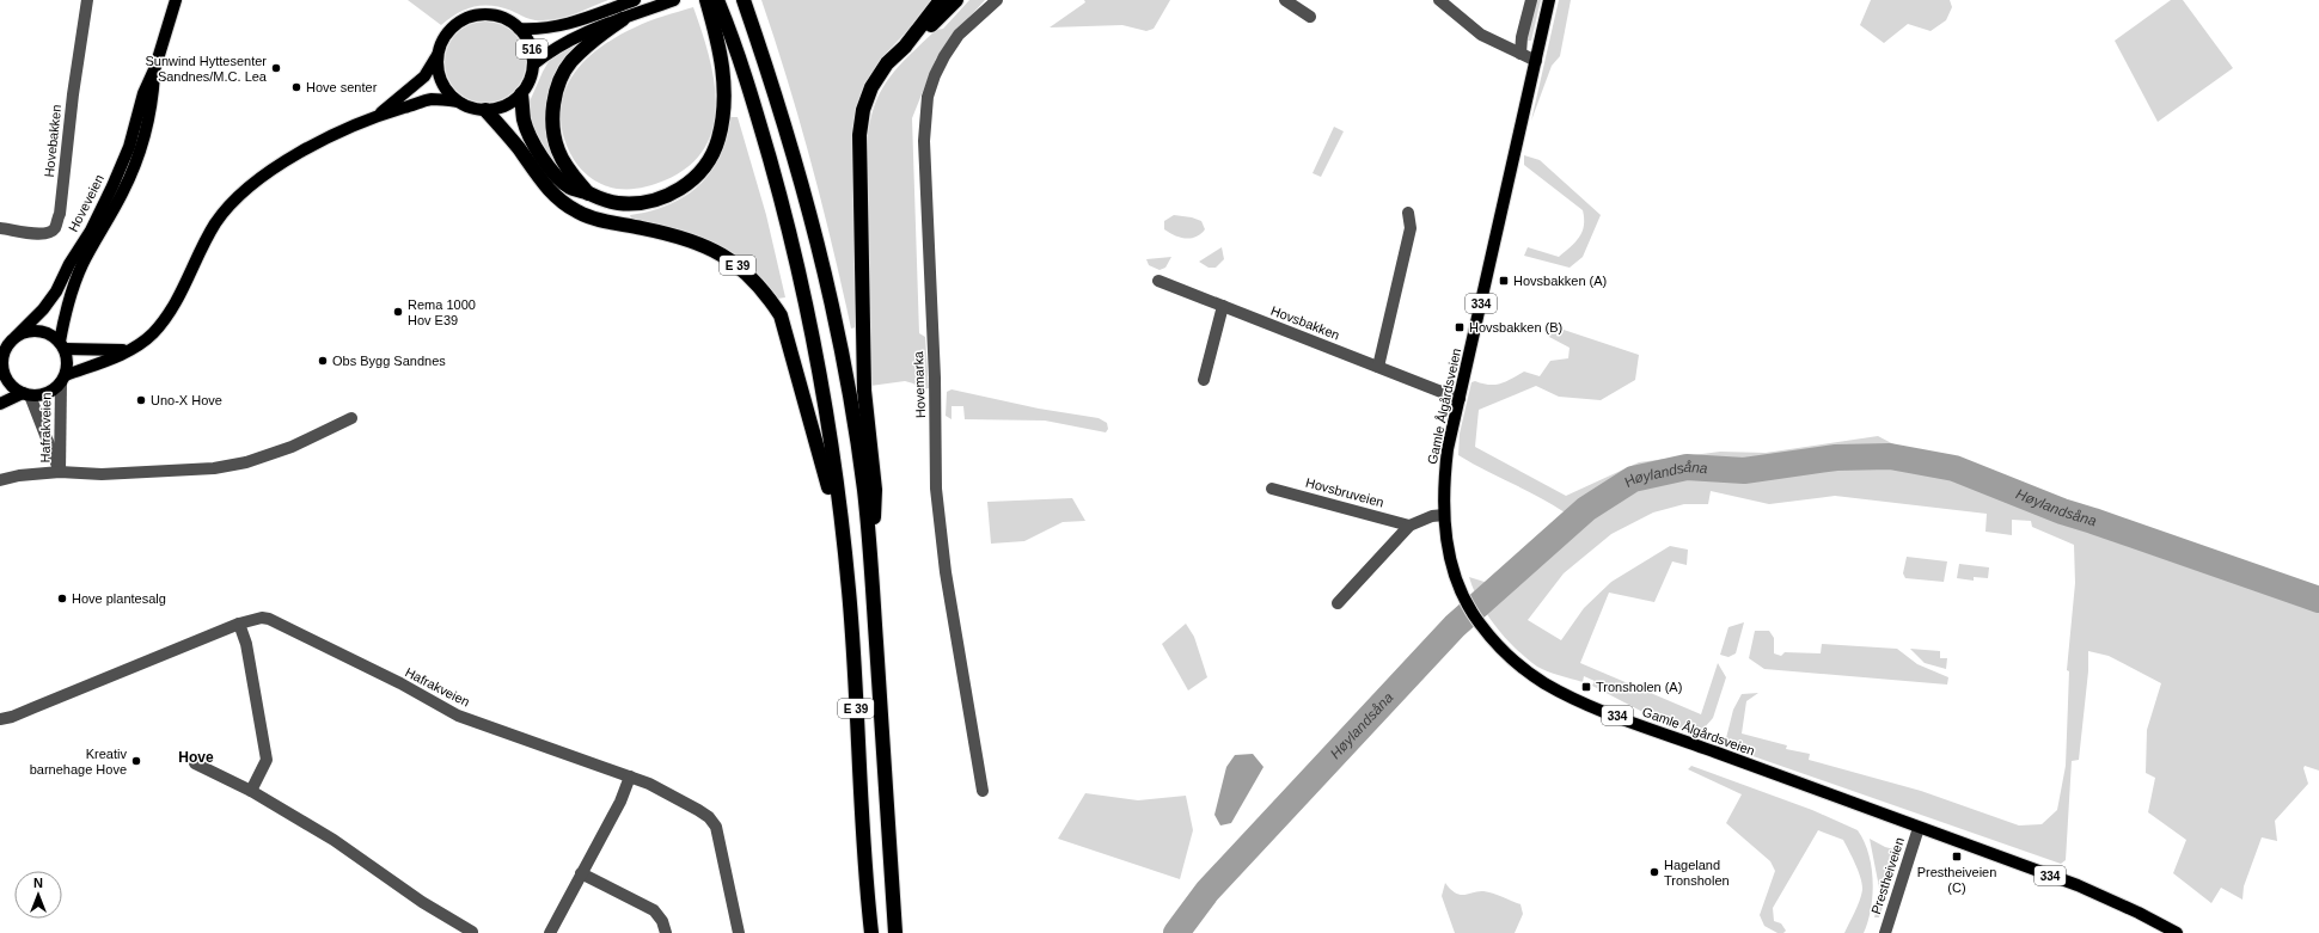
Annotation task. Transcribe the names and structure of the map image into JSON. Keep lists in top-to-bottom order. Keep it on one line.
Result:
{"streets":{"highway":["E 39"],"main road":["516","Hoveveien","334","Gamle Ålgårdsveien"],"street":["Hovebakken","Hovsbakken","Hovemarka","Hafrakveien","Hovsbruveien","Prestheiveien"]},"crossings":[["516","E 39"],["Hoveveien","Hafrakveien"],["Hovsbakken","Gamle Ålgårdsveien"],["Gamle Ålgårdsveien","Prestheiveien"]],"districts":["Hove"],"water":["Høylandsåna"],"places":{"other":["Sunwind Hyttesenter Sandnes/M.C. Lea","Hove senter","Rema 1000 Hov E39","Obs Bygg Sandnes","Uno-X Hove","Hove plantesalg","Kreativ barnehage Hove","Hageland Tronsholen"],"transit":["Hovsbakken (A)","Hovsbakken (B)","Tronsholen (A)","Prestheiveien (C)"]},"north":"top"}
